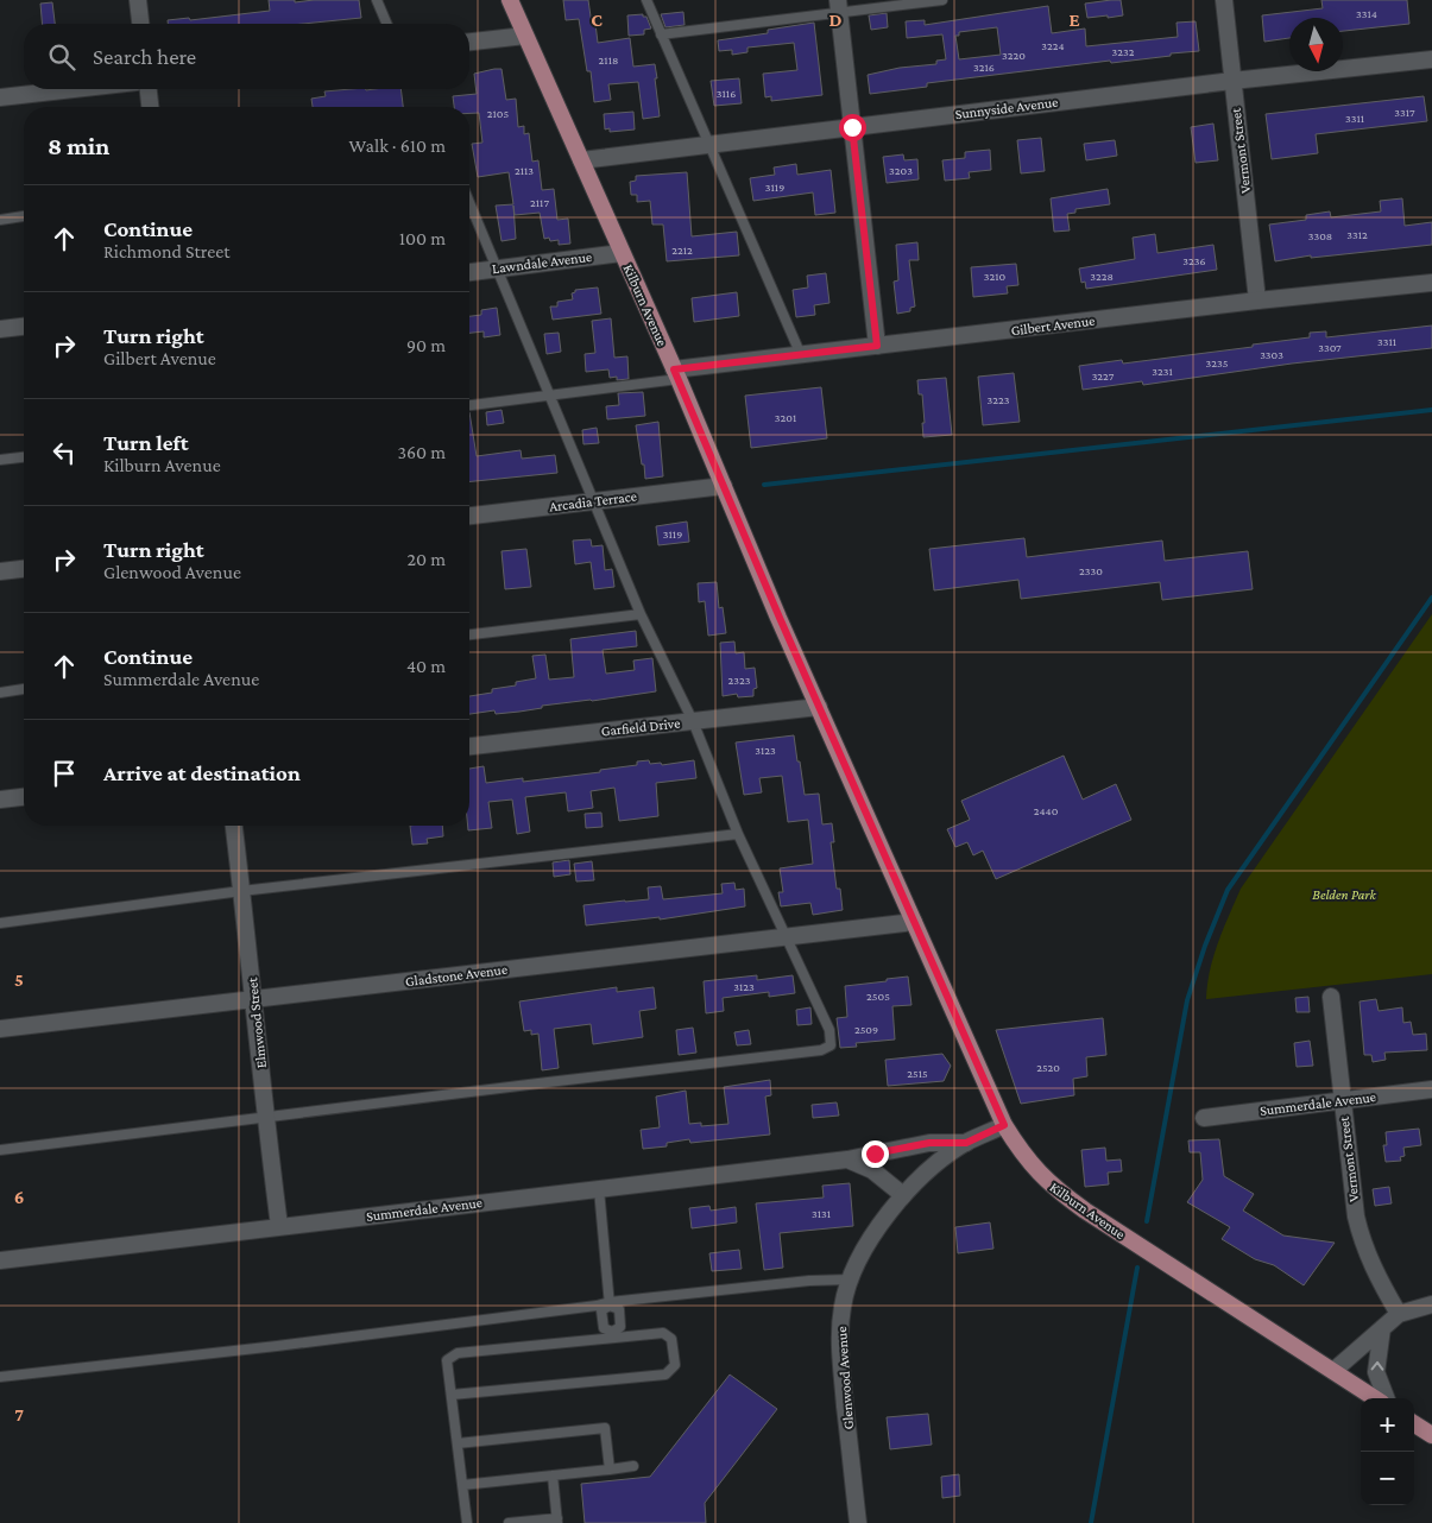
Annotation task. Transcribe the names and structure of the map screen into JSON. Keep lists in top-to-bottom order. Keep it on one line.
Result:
{"streets":{"main road":["Kilburn Avenue"],"street":["Sunnyside Avenue","Vermont Street","Lawndale Avenue","Gilbert Avenue","Arcadia Terrace","Garfield Drive","Gladstone Avenue","Elmwood Street","Summerdale Avenue","Glenwood Avenue"]},"crossings":[["Sunnyside Avenue","Vermont Street"],["Sunnyside Avenue","Kilburn Avenue"],["Vermont Street","Gilbert Avenue"],["Vermont Street","Summerdale Avenue"],["Lawndale Avenue","Kilburn Avenue"],["Kilburn Avenue","Gilbert Avenue"],["Kilburn Avenue","Arcadia Terrace"],["Kilburn Avenue","Garfield Drive"],["Kilburn Avenue","Gladstone Avenue"],["Kilburn Avenue","Glenwood Avenue"],["Gladstone Avenue","Elmwood Street"],["Elmwood Street","Summerdale Avenue"],["Summerdale Avenue","Glenwood Avenue"]],"parks":["Belden Park"],"house_numbers":["3314","3224","3232","3220","2118","3216","3116","3317","2105","3311","2113","3203","3119","2117","3312","3308","2212","3236","3210","3228","3311","3307","3303","3235","3231","3227","3223","3201","3119","2330","2323","3123","2440","3123","2505","2509","2520","2515","3131"],"north":"bottom","page":{"search":"Search here","heading":["8 min","Walk · 610 m"],"list":[["Continue","Richmond Street","100 m"],["Turn right","Gilbert Avenue","90 m"],["Turn left","Kilburn Avenue","360 m"],["Turn right","Glenwood Avenue","20 m"],["Continue","Summerdale Avenue","40 m"],"Arrive at destination"],"map_buttons":["+","−"]},"grid":{"columns":["C","D","E"],"rows":["5","6","7"]}}
